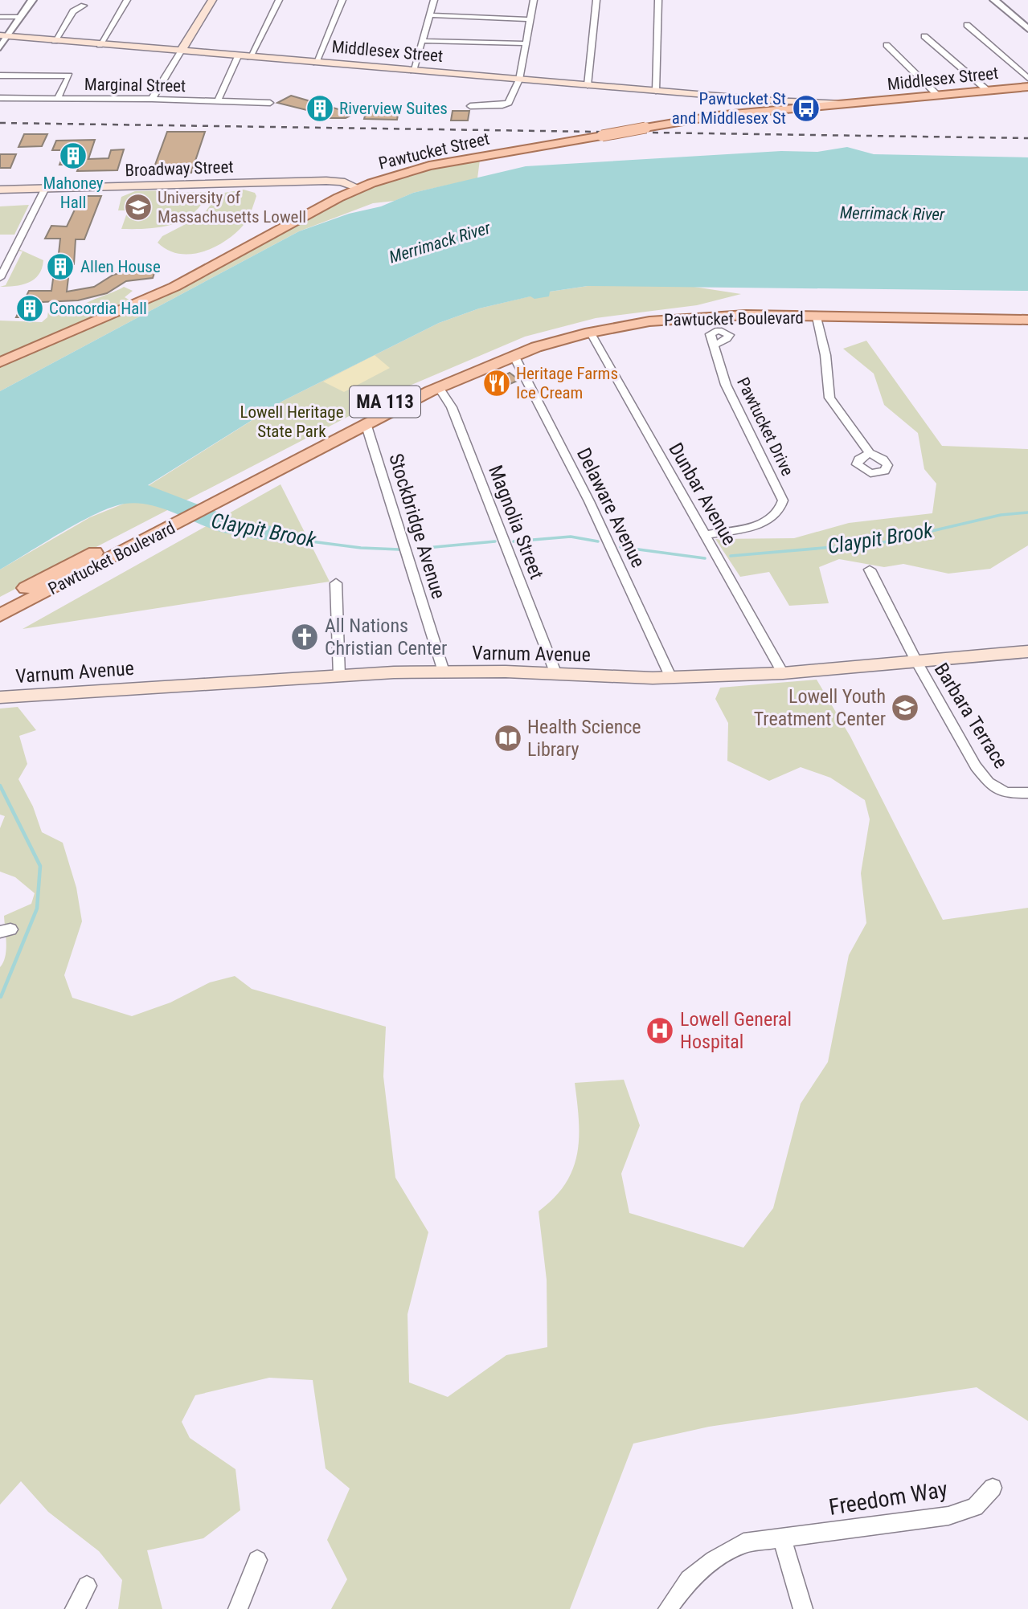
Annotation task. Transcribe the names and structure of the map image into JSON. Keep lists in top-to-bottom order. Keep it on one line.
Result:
{"streets":{"main road":["Middlesex Street","Pawtucket Street","Broadway Street","Pawtucket Boulevard","MA 113","Varnum Avenue"],"street":["Marginal Street","Pawtucket Drive","Dunbar Avenue","Delaware Avenue","Magnolia Street","Stockbridge Avenue","Barbara Terrace","Freedom Way"]},"crossings":[["Middlesex Street","Pawtucket Street"],["Pawtucket Street","Broadway Street"],["Pawtucket Boulevard","Dunbar Avenue"],["Pawtucket Boulevard","Delaware Avenue"],["Pawtucket Boulevard","Magnolia Street"],["Pawtucket Boulevard","Stockbridge Avenue"],["Pawtucket Drive","Dunbar Avenue"],["Dunbar Avenue","Varnum Avenue"],["Delaware Avenue","Varnum Avenue"],["Magnolia Street","Varnum Avenue"],["Stockbridge Avenue","Varnum Avenue"],["Varnum Avenue","Barbara Terrace"]],"water":["Merrimack River","Claypit Brook"],"parks":["Lowell Heritage State Park"],"places":{"building":["Riverview Suites","Mahoney Hall","Allen House","Concordia Hall"],"bus stop":["Pawtucket St and Middlesex St"],"school or university":["University of Massachusetts Lowell","Lowell Youth Treatment Center"],"restaurant":["Heritage Farms Ice Cream"],"church":["All Nations Christian Center"],"library":["Health Science Library"],"hospital":["Lowell General Hospital"]}}
